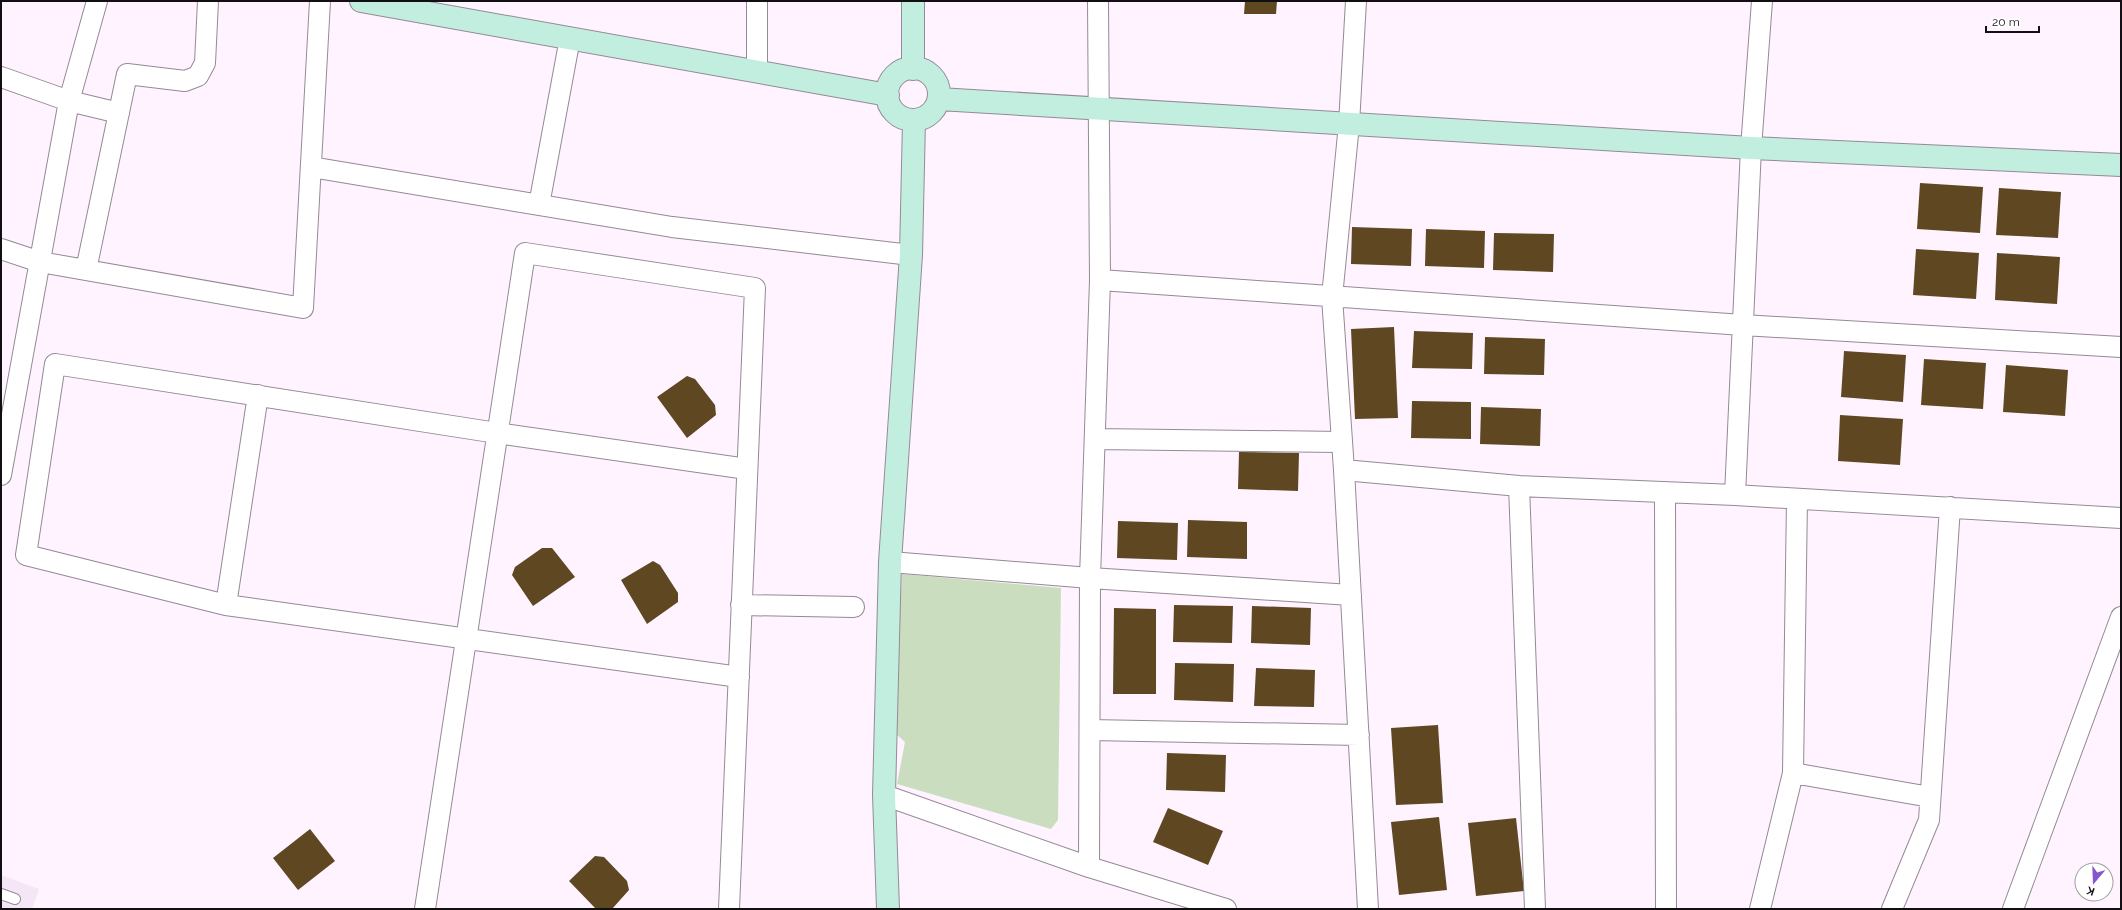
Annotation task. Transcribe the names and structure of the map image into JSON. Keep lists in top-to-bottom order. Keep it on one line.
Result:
{"scale_bar":"20 m","north":"bottom"}
